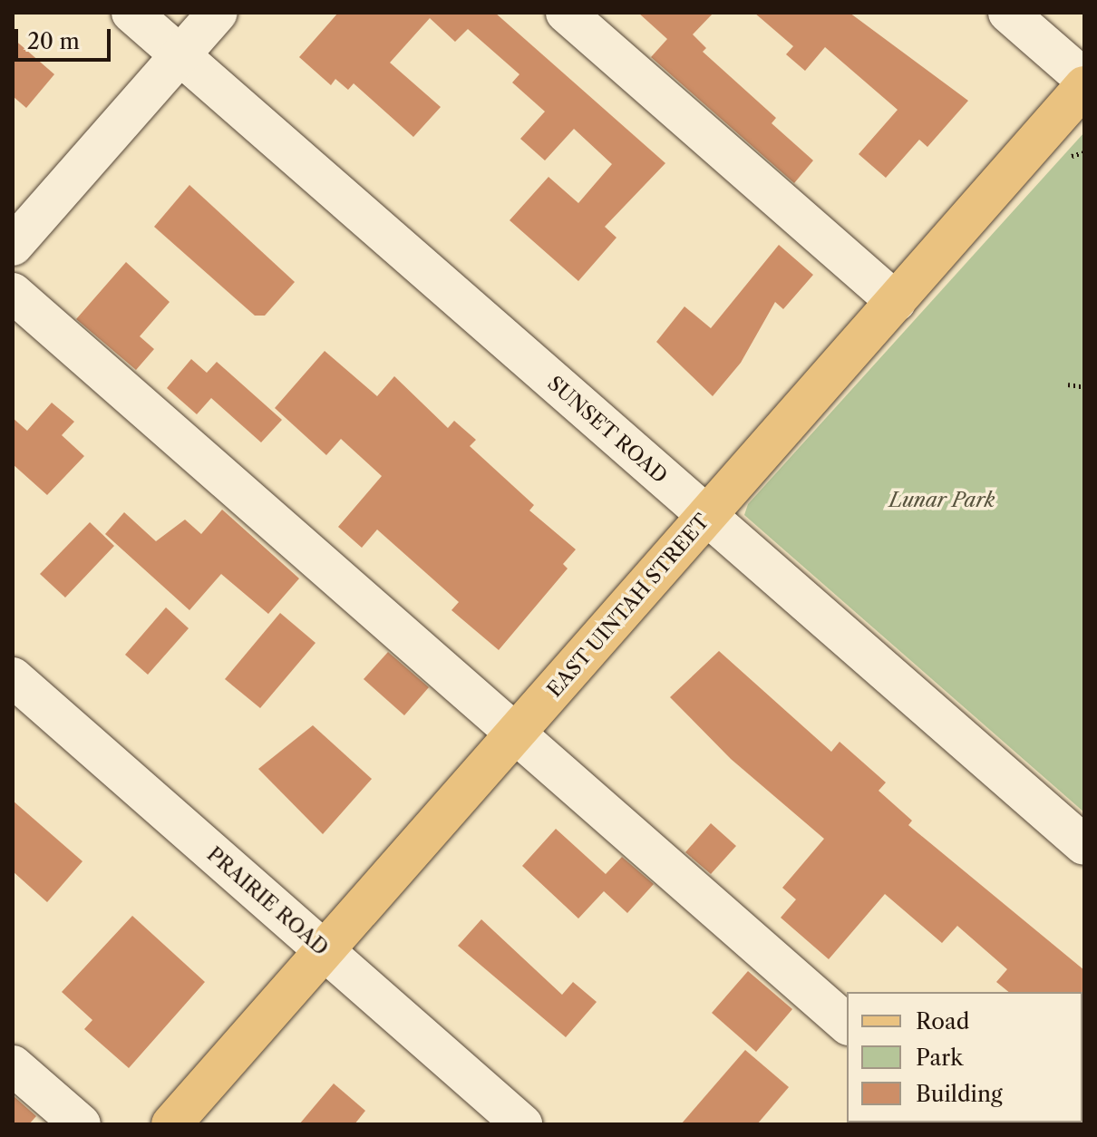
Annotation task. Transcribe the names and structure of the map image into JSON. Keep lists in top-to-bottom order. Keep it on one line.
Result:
{"streets":{"main road":["EAST UINTAH STREET"],"street":["SUNSET ROAD","PRAIRIE ROAD"]},"crossings":[["SUNSET ROAD","EAST UINTAH STREET"],["EAST UINTAH STREET","PRAIRIE ROAD"]],"parks":["Lunar Park"],"legend":["Road","Park","Building"],"scale_bar":"20 m"}
